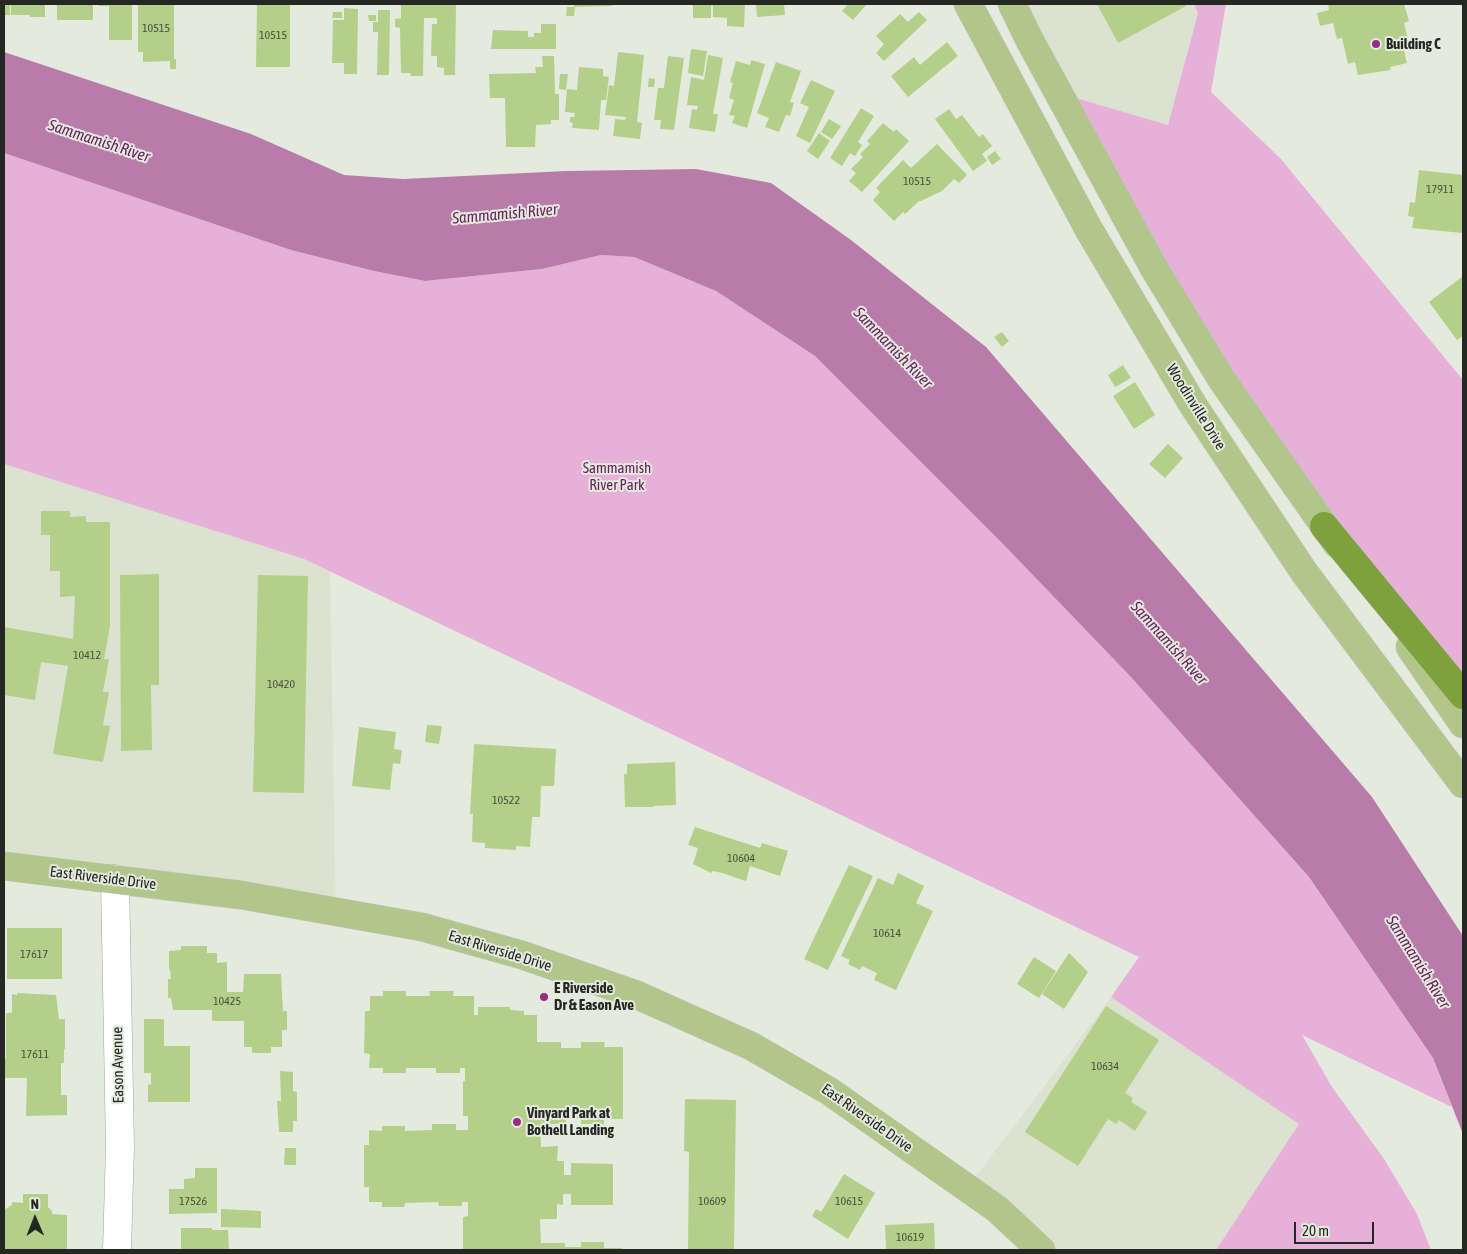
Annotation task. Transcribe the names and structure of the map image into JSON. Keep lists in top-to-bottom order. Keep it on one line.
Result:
{"streets":{"main road":["Woodinville Drive","East Riverside Drive"],"street":["Eason Avenue"]},"crossings":[["East Riverside Drive","Eason Avenue"]],"water":["Sammamish River"],"parks":["Sammamish River Park"],"places":["Building C","E Riverside Dr & Eason Ave","Vinyard Park at Bothell Landing"],"house_numbers":["10515","10515","10515","17911","10412","10420","10522","10604","10614","17617","10425","17611","10634","17526","10609","10615","10619"],"scale_bar":"20 m","north":"top"}
